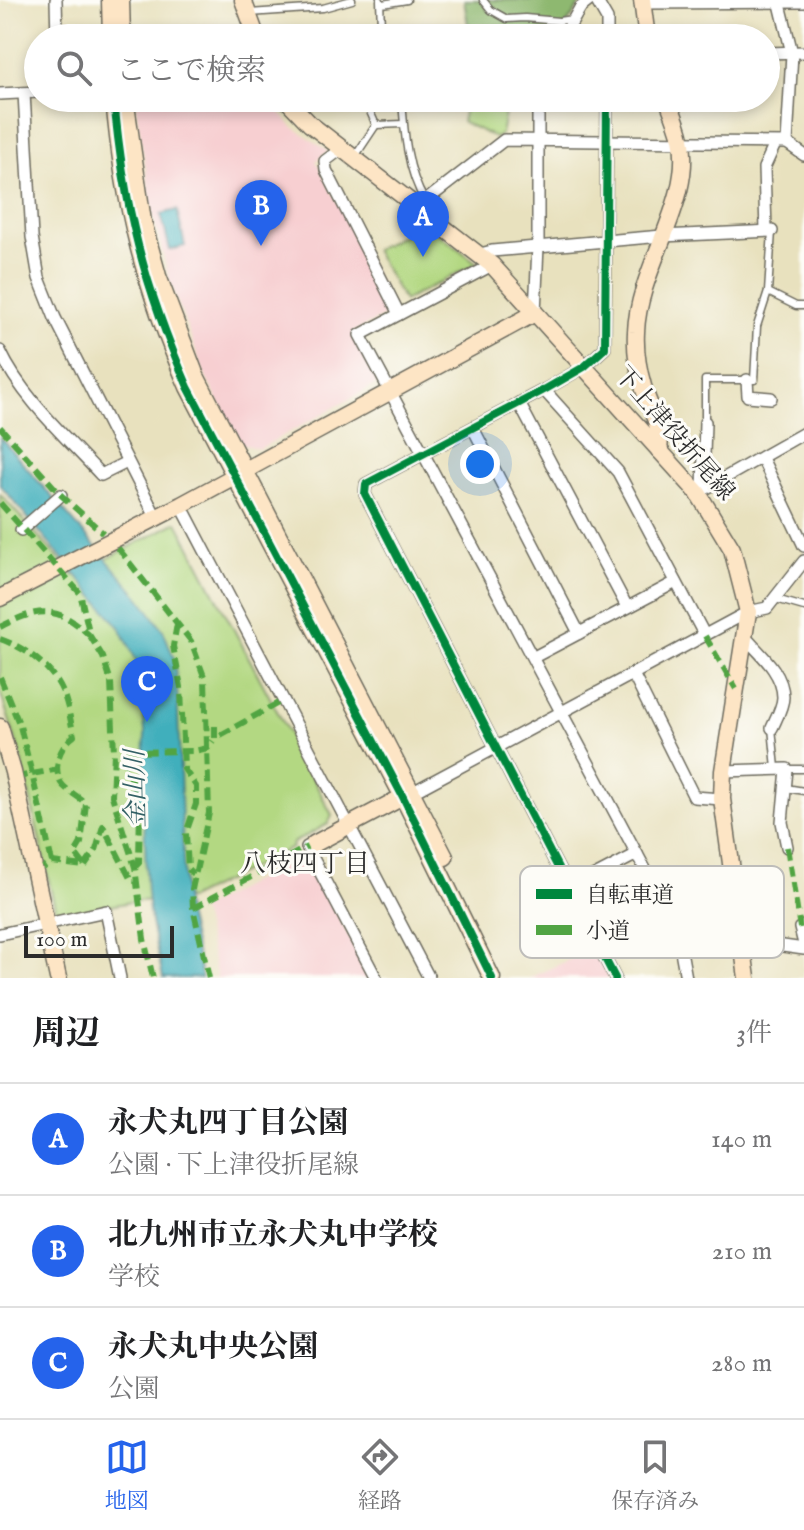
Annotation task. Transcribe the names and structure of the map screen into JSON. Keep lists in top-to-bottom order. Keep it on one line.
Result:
{"streets":{"street":["下上津役折尾線"]},"districts":["八枝四丁目"],"water":["金山川"],"legend":["自転車道","小道"],"scale_bar":"100 m","page":{"search":"ここで検索","pins":["B","A","C"],"scale":"100 m","heading":["周辺","3件"],"list":[{"mark":"A","name":"永犬丸四丁目公園","note":"公園 · 下上津役折尾線","value":"140 m"},{"mark":"B","name":"北九州市立永犬丸中学校","note":"学校","value":"210 m"},{"mark":"C","name":"永犬丸中央公園","note":"公園","value":"280 m"}],"nav":["地図","経路","保存済み"]}}
